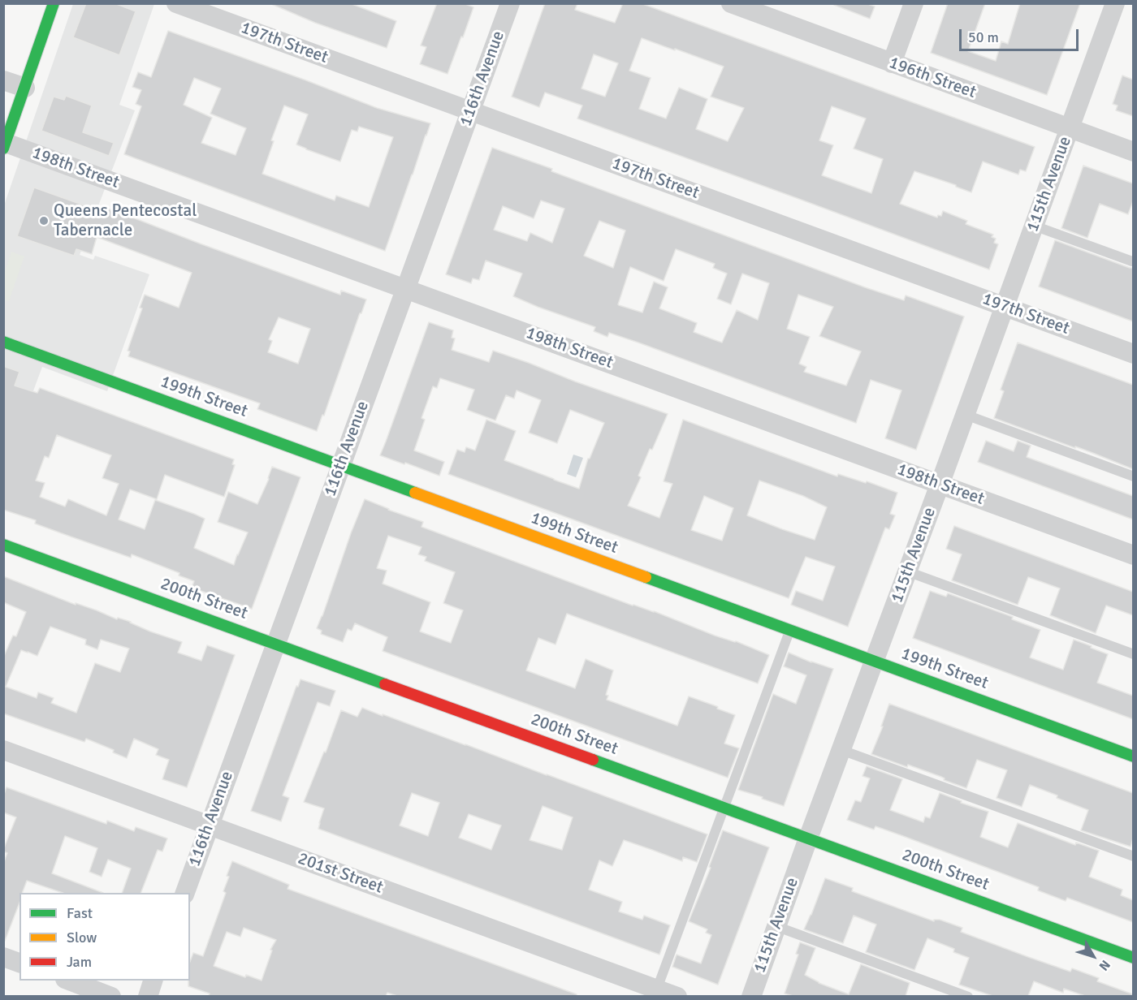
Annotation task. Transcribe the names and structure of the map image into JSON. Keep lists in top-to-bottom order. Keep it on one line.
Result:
{"streets":{"street":["197th Street","196th Street","116th Avenue","198th Street","115th Avenue","199th Street","200th Street","201st Street"]},"crossings":[["197th Street","116th Avenue"],["197th Street","115th Avenue"],["196th Street","115th Avenue"],["116th Avenue","198th Street"],["116th Avenue","199th Street"],["116th Avenue","200th Street"],["116th Avenue","201st Street"],["198th Street","115th Avenue"],["115th Avenue","199th Street"],["115th Avenue","200th Street"]],"places":["Queens Pentecostal Tabernacle"],"legend":["Fast","Slow","Jam"],"scale_bar":"50 m","north":"bottom right"}
